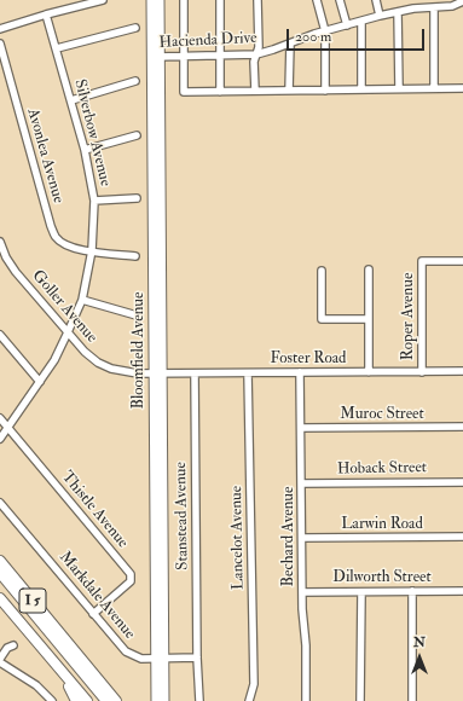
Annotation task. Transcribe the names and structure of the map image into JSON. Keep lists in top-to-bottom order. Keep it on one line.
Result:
{"streets":{"highway":["I 5"],"main road":["Bloomfield Avenue"],"street":["Hacienda Drive","Silverbow Avenue","Avonlea Avenue","Goller Avenue","Roper Avenue","Foster Road","Muroc Street","Hoback Street","Thistle Avenue","Stanstead Avenue","Larwin Road","Bechard Avenue","Lancelot Avenue","Dilworth Street","Markdale Avenue"]},"crossings":[["Hacienda Drive","Bloomfield Avenue"],["Silverbow Avenue","Avonlea Avenue"],["Silverbow Avenue","Goller Avenue"],["Silverbow Avenue","Thistle Avenue"],["Goller Avenue","Bloomfield Avenue"],["Goller Avenue","Foster Road"],["Roper Avenue","Foster Road"],["Bloomfield Avenue","Foster Road"],["Bloomfield Avenue","Markdale Avenue"],["Foster Road","Stanstead Avenue"],["Foster Road","Bechard Avenue"],["Foster Road","Lancelot Avenue"],["Muroc Street","Bechard Avenue"],["Hoback Street","Bechard Avenue"],["Thistle Avenue","Markdale Avenue"],["Stanstead Avenue","Markdale Avenue"],["Larwin Road","Bechard Avenue"],["Bechard Avenue","Dilworth Street"]],"scale_bar":"200 m","north":"top"}
